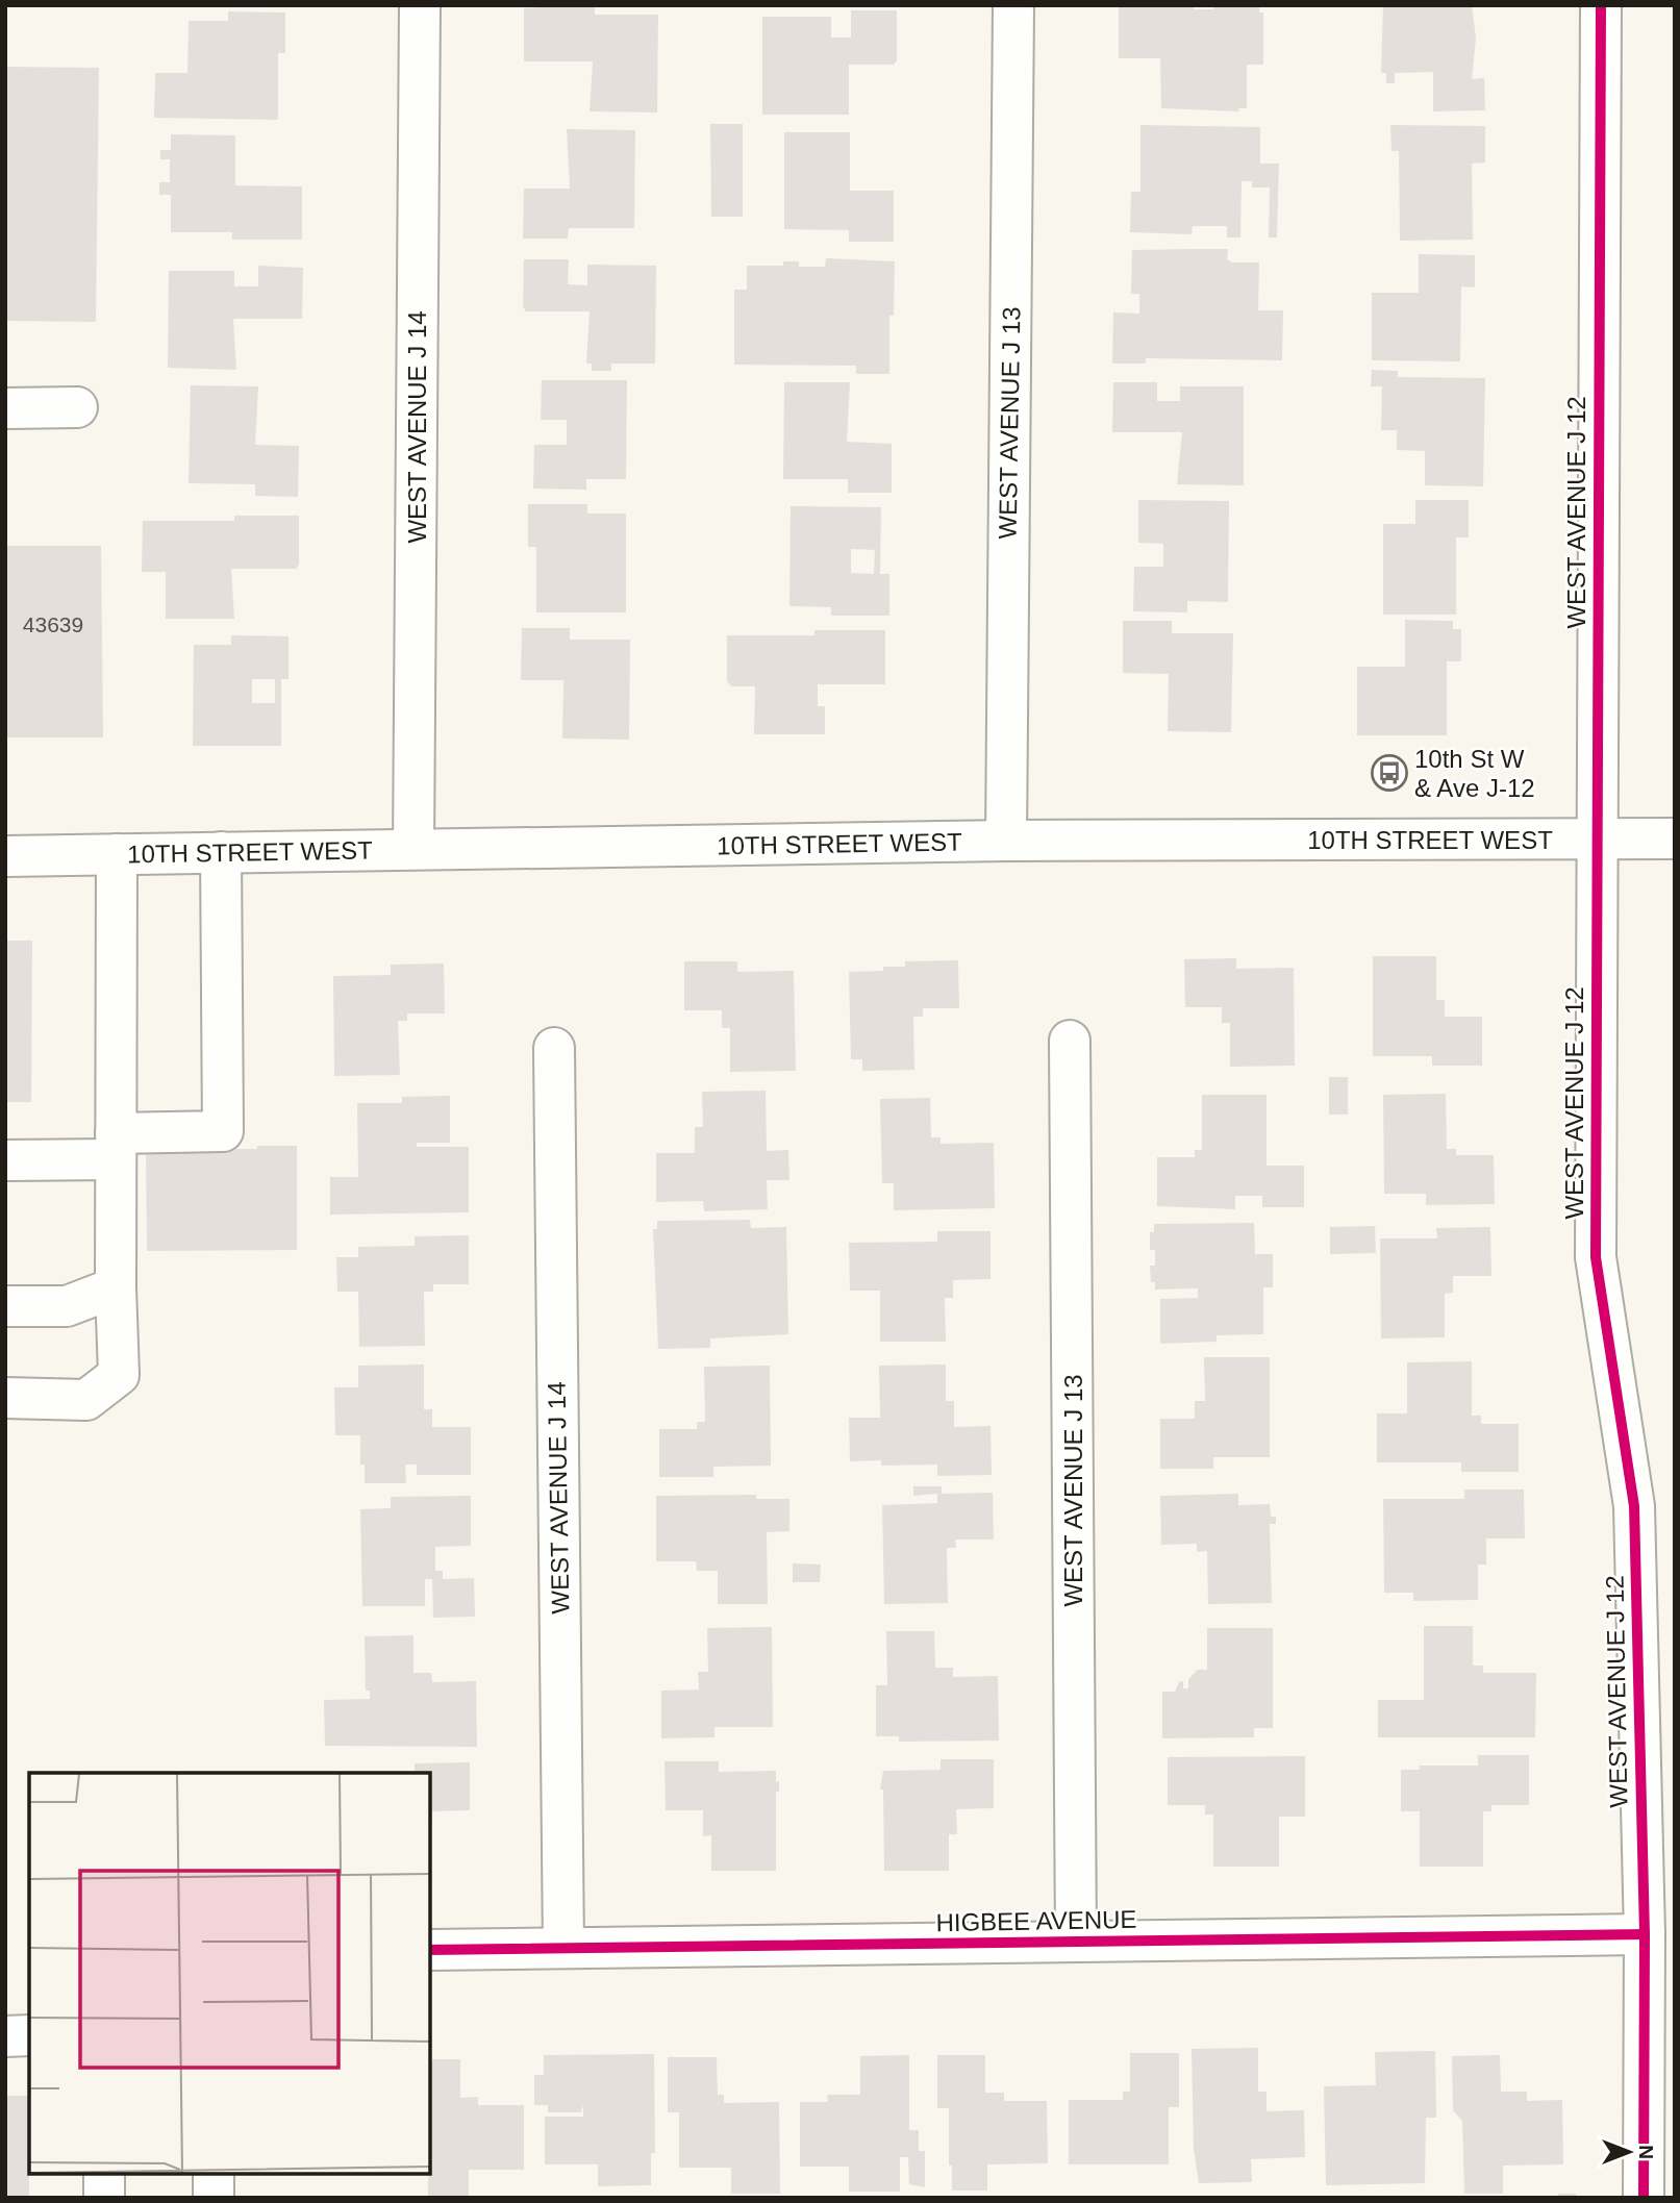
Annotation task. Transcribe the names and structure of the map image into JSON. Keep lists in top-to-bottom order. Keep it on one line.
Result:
{"streets":{"street":["WEST AVENUE J 13","WEST AVENUE J 14","WEST AVENUE J 12","10TH STREET WEST","HIGBEE AVENUE"]},"crossings":[["WEST AVENUE J 13","10TH STREET WEST"],["WEST AVENUE J 13","HIGBEE AVENUE"],["WEST AVENUE J 14","10TH STREET WEST"],["WEST AVENUE J 14","HIGBEE AVENUE"],["WEST AVENUE J 12","10TH STREET WEST"],["WEST AVENUE J 12","HIGBEE AVENUE"]],"places":{"bus stop":["10th St W & Ave J-12"]},"house_numbers":["43639"],"north":"right"}
